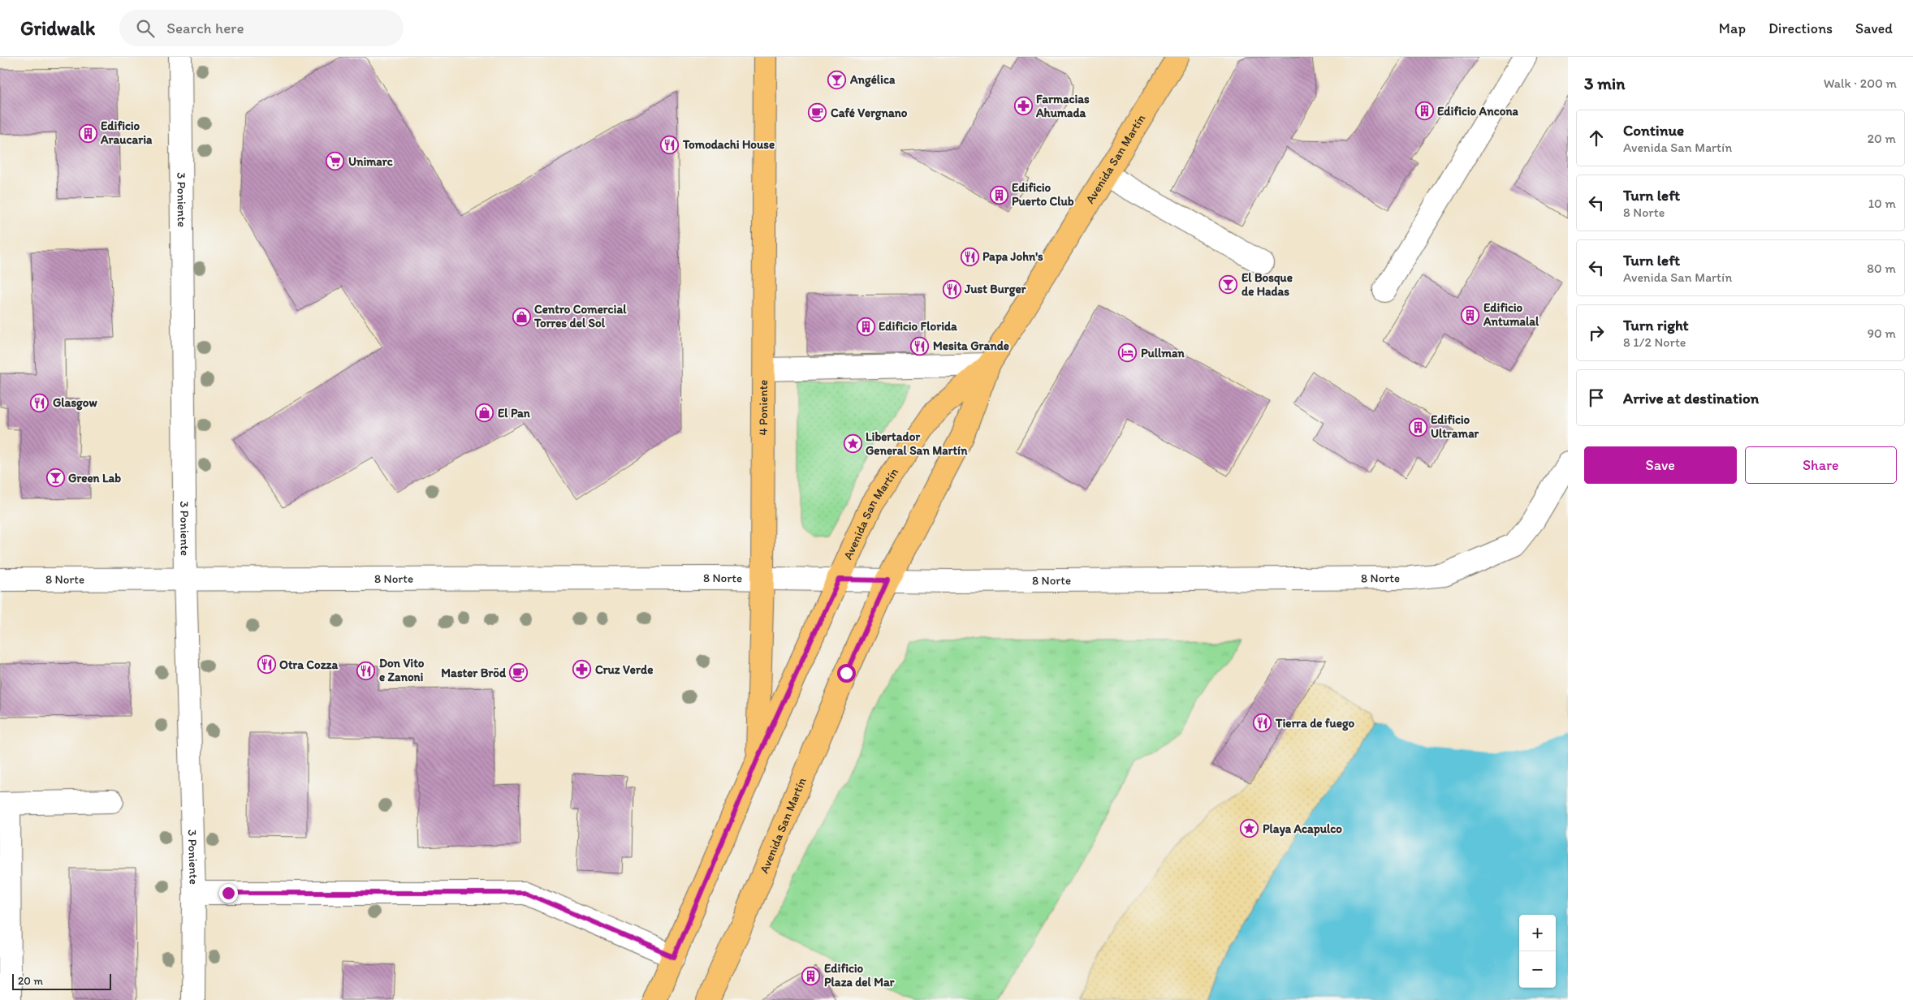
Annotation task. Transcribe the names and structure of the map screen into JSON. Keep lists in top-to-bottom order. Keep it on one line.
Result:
{"streets":{"main road":["Avenida San Martín","4 Poniente"],"street":["3 Poniente","8 Norte"]},"crossings":[["Avenida San Martín","4 Poniente"],["Avenida San Martín","8 Norte"],["3 Poniente","8 Norte"],["4 Poniente","8 Norte"]],"places":{"bar":["Angélica","El Bosque de Hadas","Green Lab"],"pharmacy":["Farmacias Ahumada","Cruz Verde"],"building":["Edificio Ancona","Edificio Araucaria","Edificio Puerto Club","Edificio Antumalal","Edificio Florida","Edificio Ultramar","Edificio Plaza del Mar"],"cafe":["Café Vergnano","Master Bröd"],"restaurant":["Tomodachi House","Papa John's","Just Burger","Mesita Grande","Glasgow","Otra Cozza","Don Vito e Zanoni","Tierra de fuego"],"supermarket":["Unimarc"],"shop":["Centro Comercial Torres del Sol","El Pan"],"hotel":["Pullman"],"place":["Libertador General San Martín","Playa Acapulco"]},"scale_bar":"20 m","page":{"header":"Gridwalk","search":"Search here","nav":["Map","Directions","Saved"],"heading":["3 min","Walk · 200 m"],"list":[["Continue","Avenida San Martín","20 m"],["Turn left","8 Norte","10 m"],["Turn left","Avenida San Martín","80 m"],["Turn right","8 1/2 Norte","90 m"],"Arrive at destination"],"buttons":["Save","Share"],"map_buttons":["+","−"],"scale":"20 m"}}
